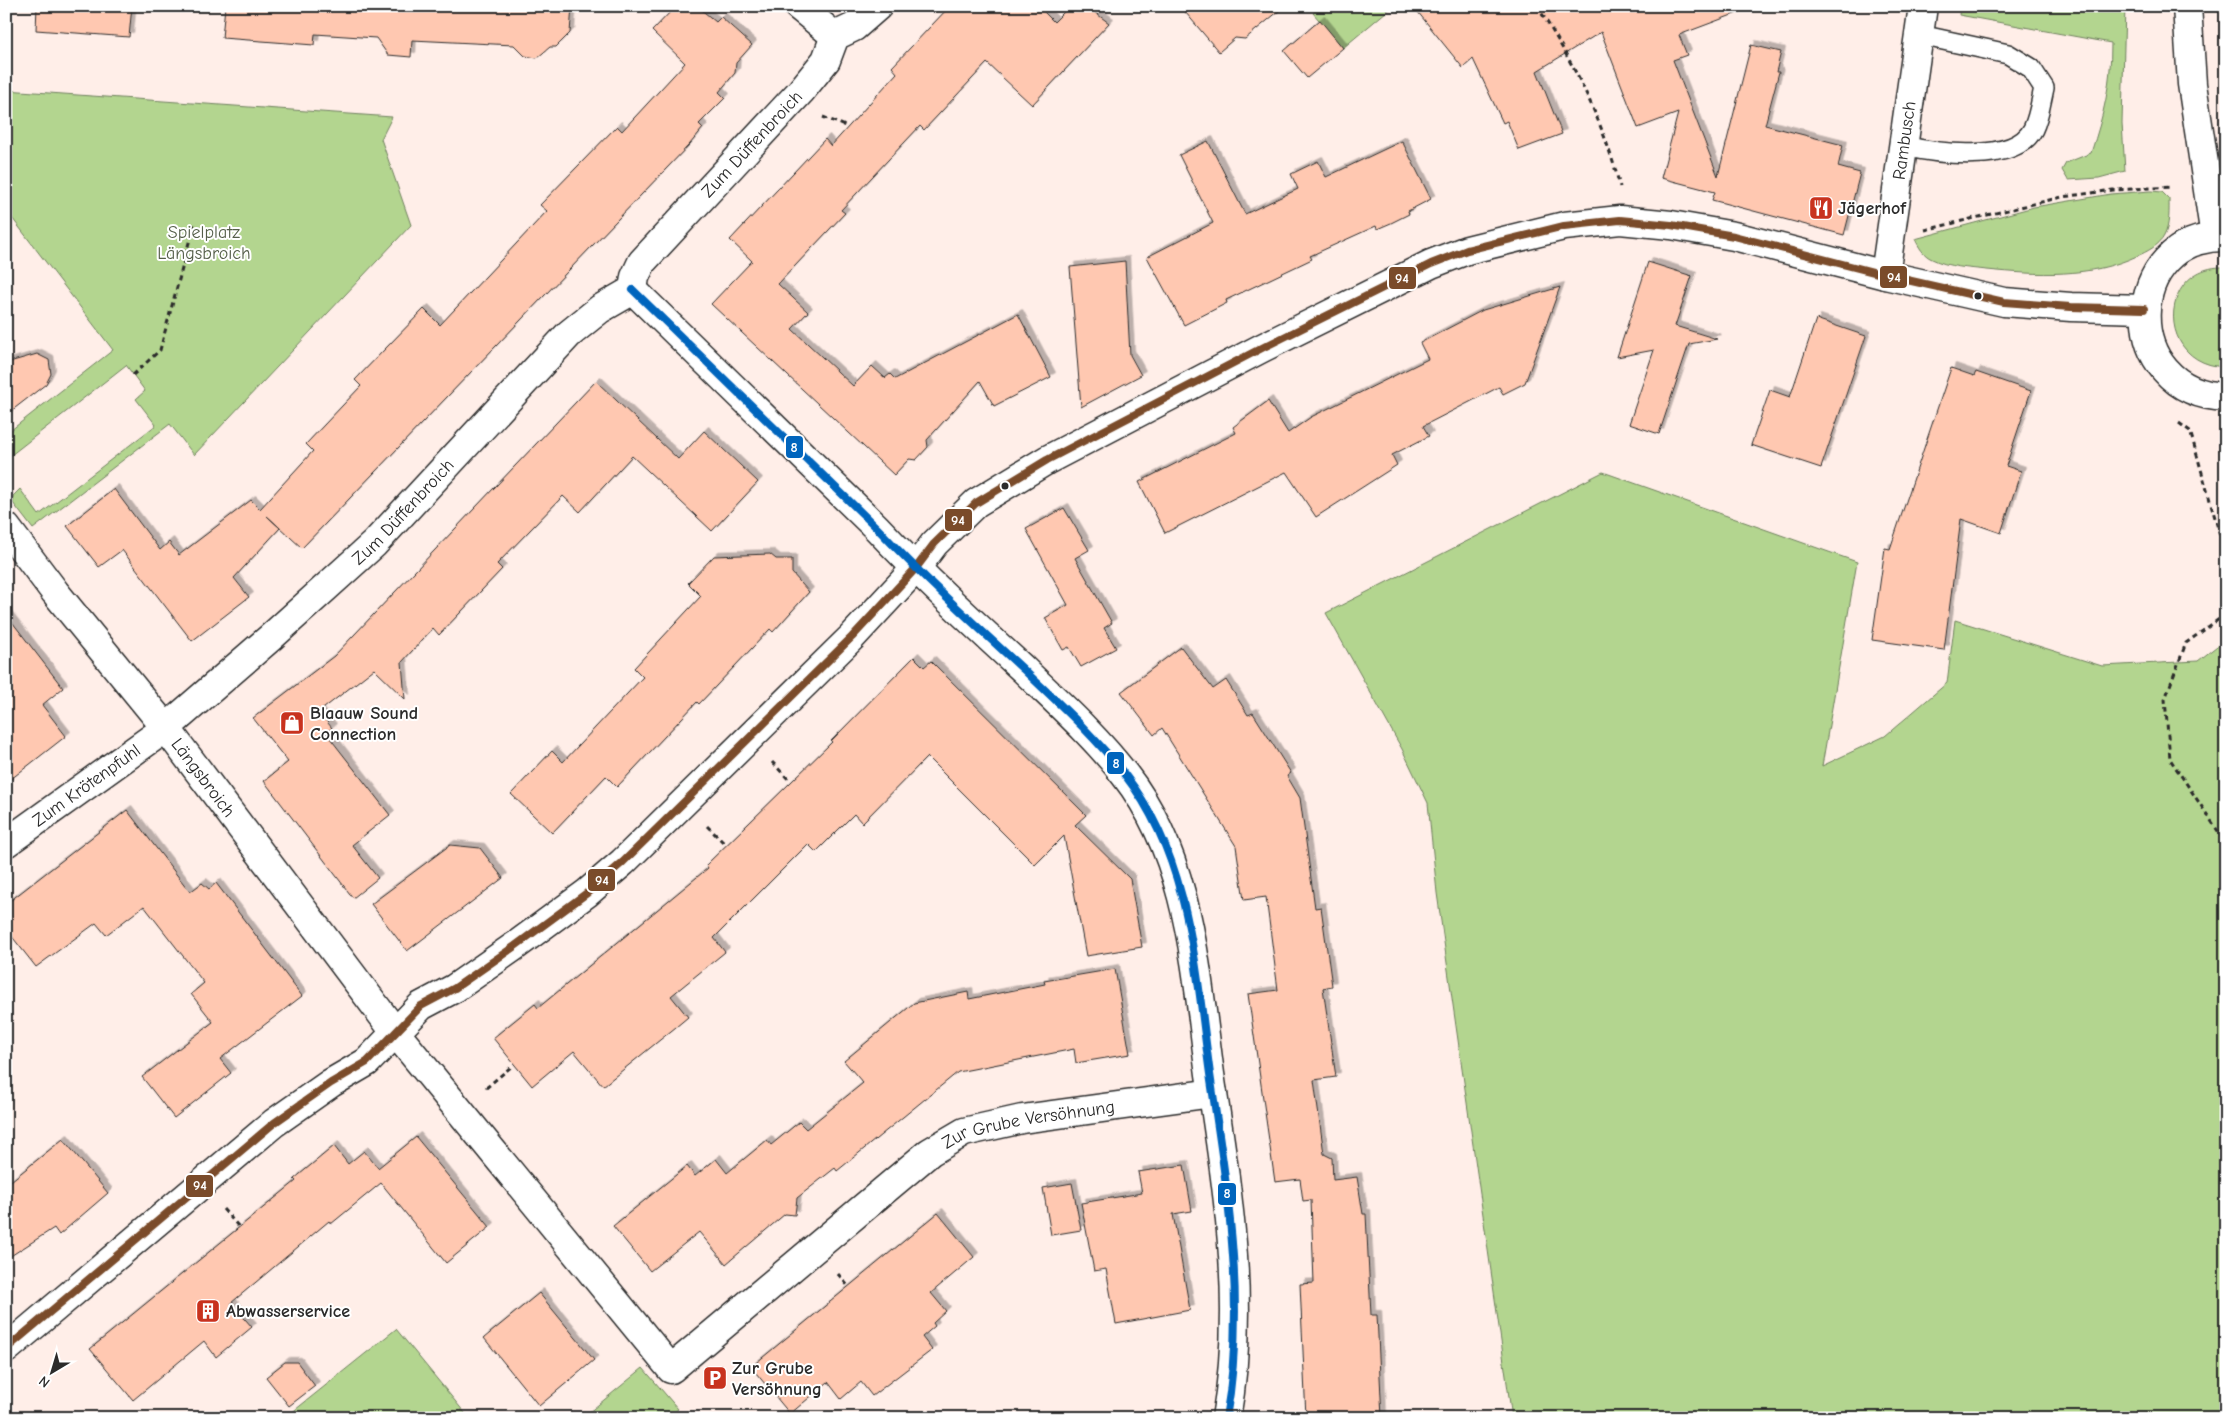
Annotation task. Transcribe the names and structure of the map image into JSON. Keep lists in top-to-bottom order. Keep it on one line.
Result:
{"streets":{"street":["Rambusch","Zum Düffenbroich","Längsbroich","Zum Krötenpfuhl","Zur Grube Versöhnung"]},"crossings":[["Zum Düffenbroich","Längsbroich"],["Zum Düffenbroich","Zum Krötenpfuhl"],["Längsbroich","Zum Krötenpfuhl"],["Längsbroich","Zur Grube Versöhnung"]],"parks":["Spielplatz Längsbroich"],"places":{"restaurant":["Jägerhof"],"shop":["Blaauw Sound Connection"],"building":["Abwasserservice"],"parking":["Zur Grube Versöhnung"]},"lines":["transit line 94","transit line 8"],"north":"bottom left"}
